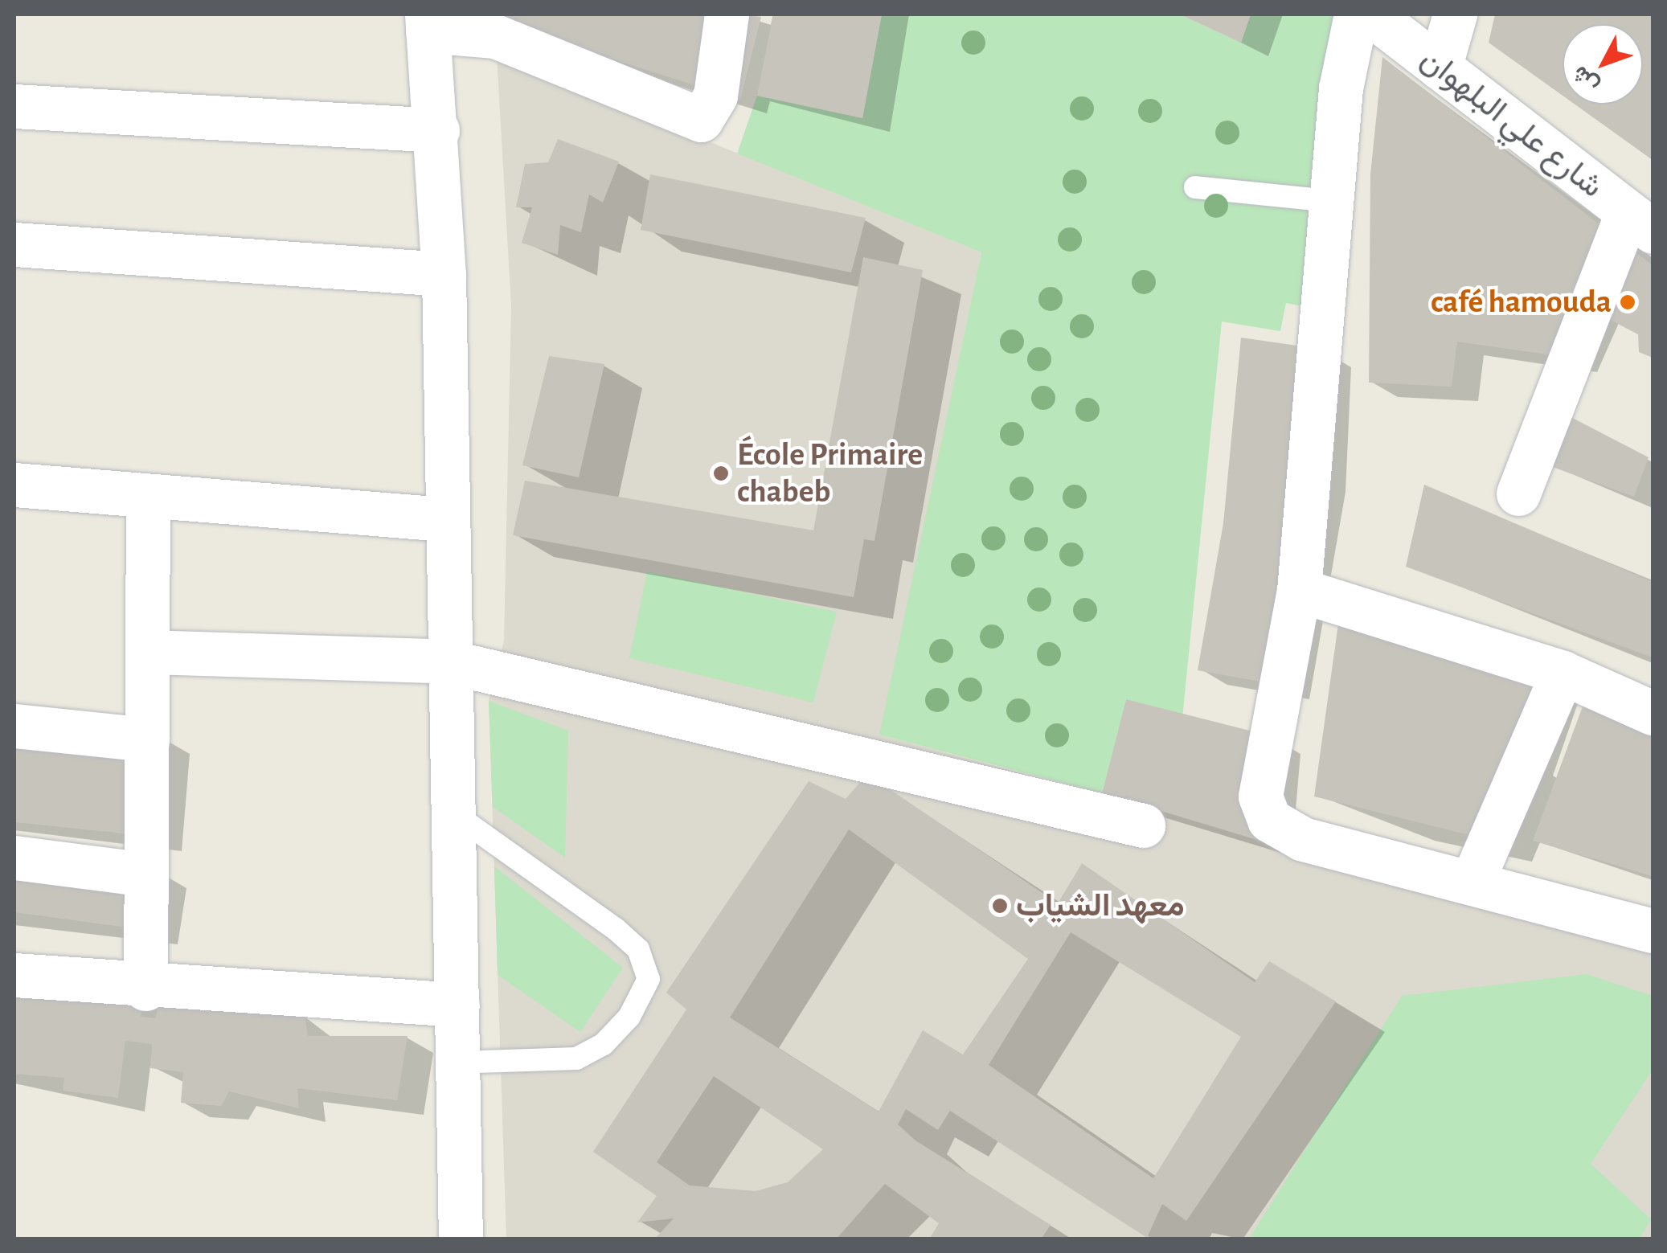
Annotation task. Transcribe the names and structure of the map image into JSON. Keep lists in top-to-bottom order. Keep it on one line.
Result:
{"streets":{"street":["شارع علي البلهوان"]},"places":["café hamouda","École Primaire chabeb","معهد الشياب"],"north":"bottom left"}
